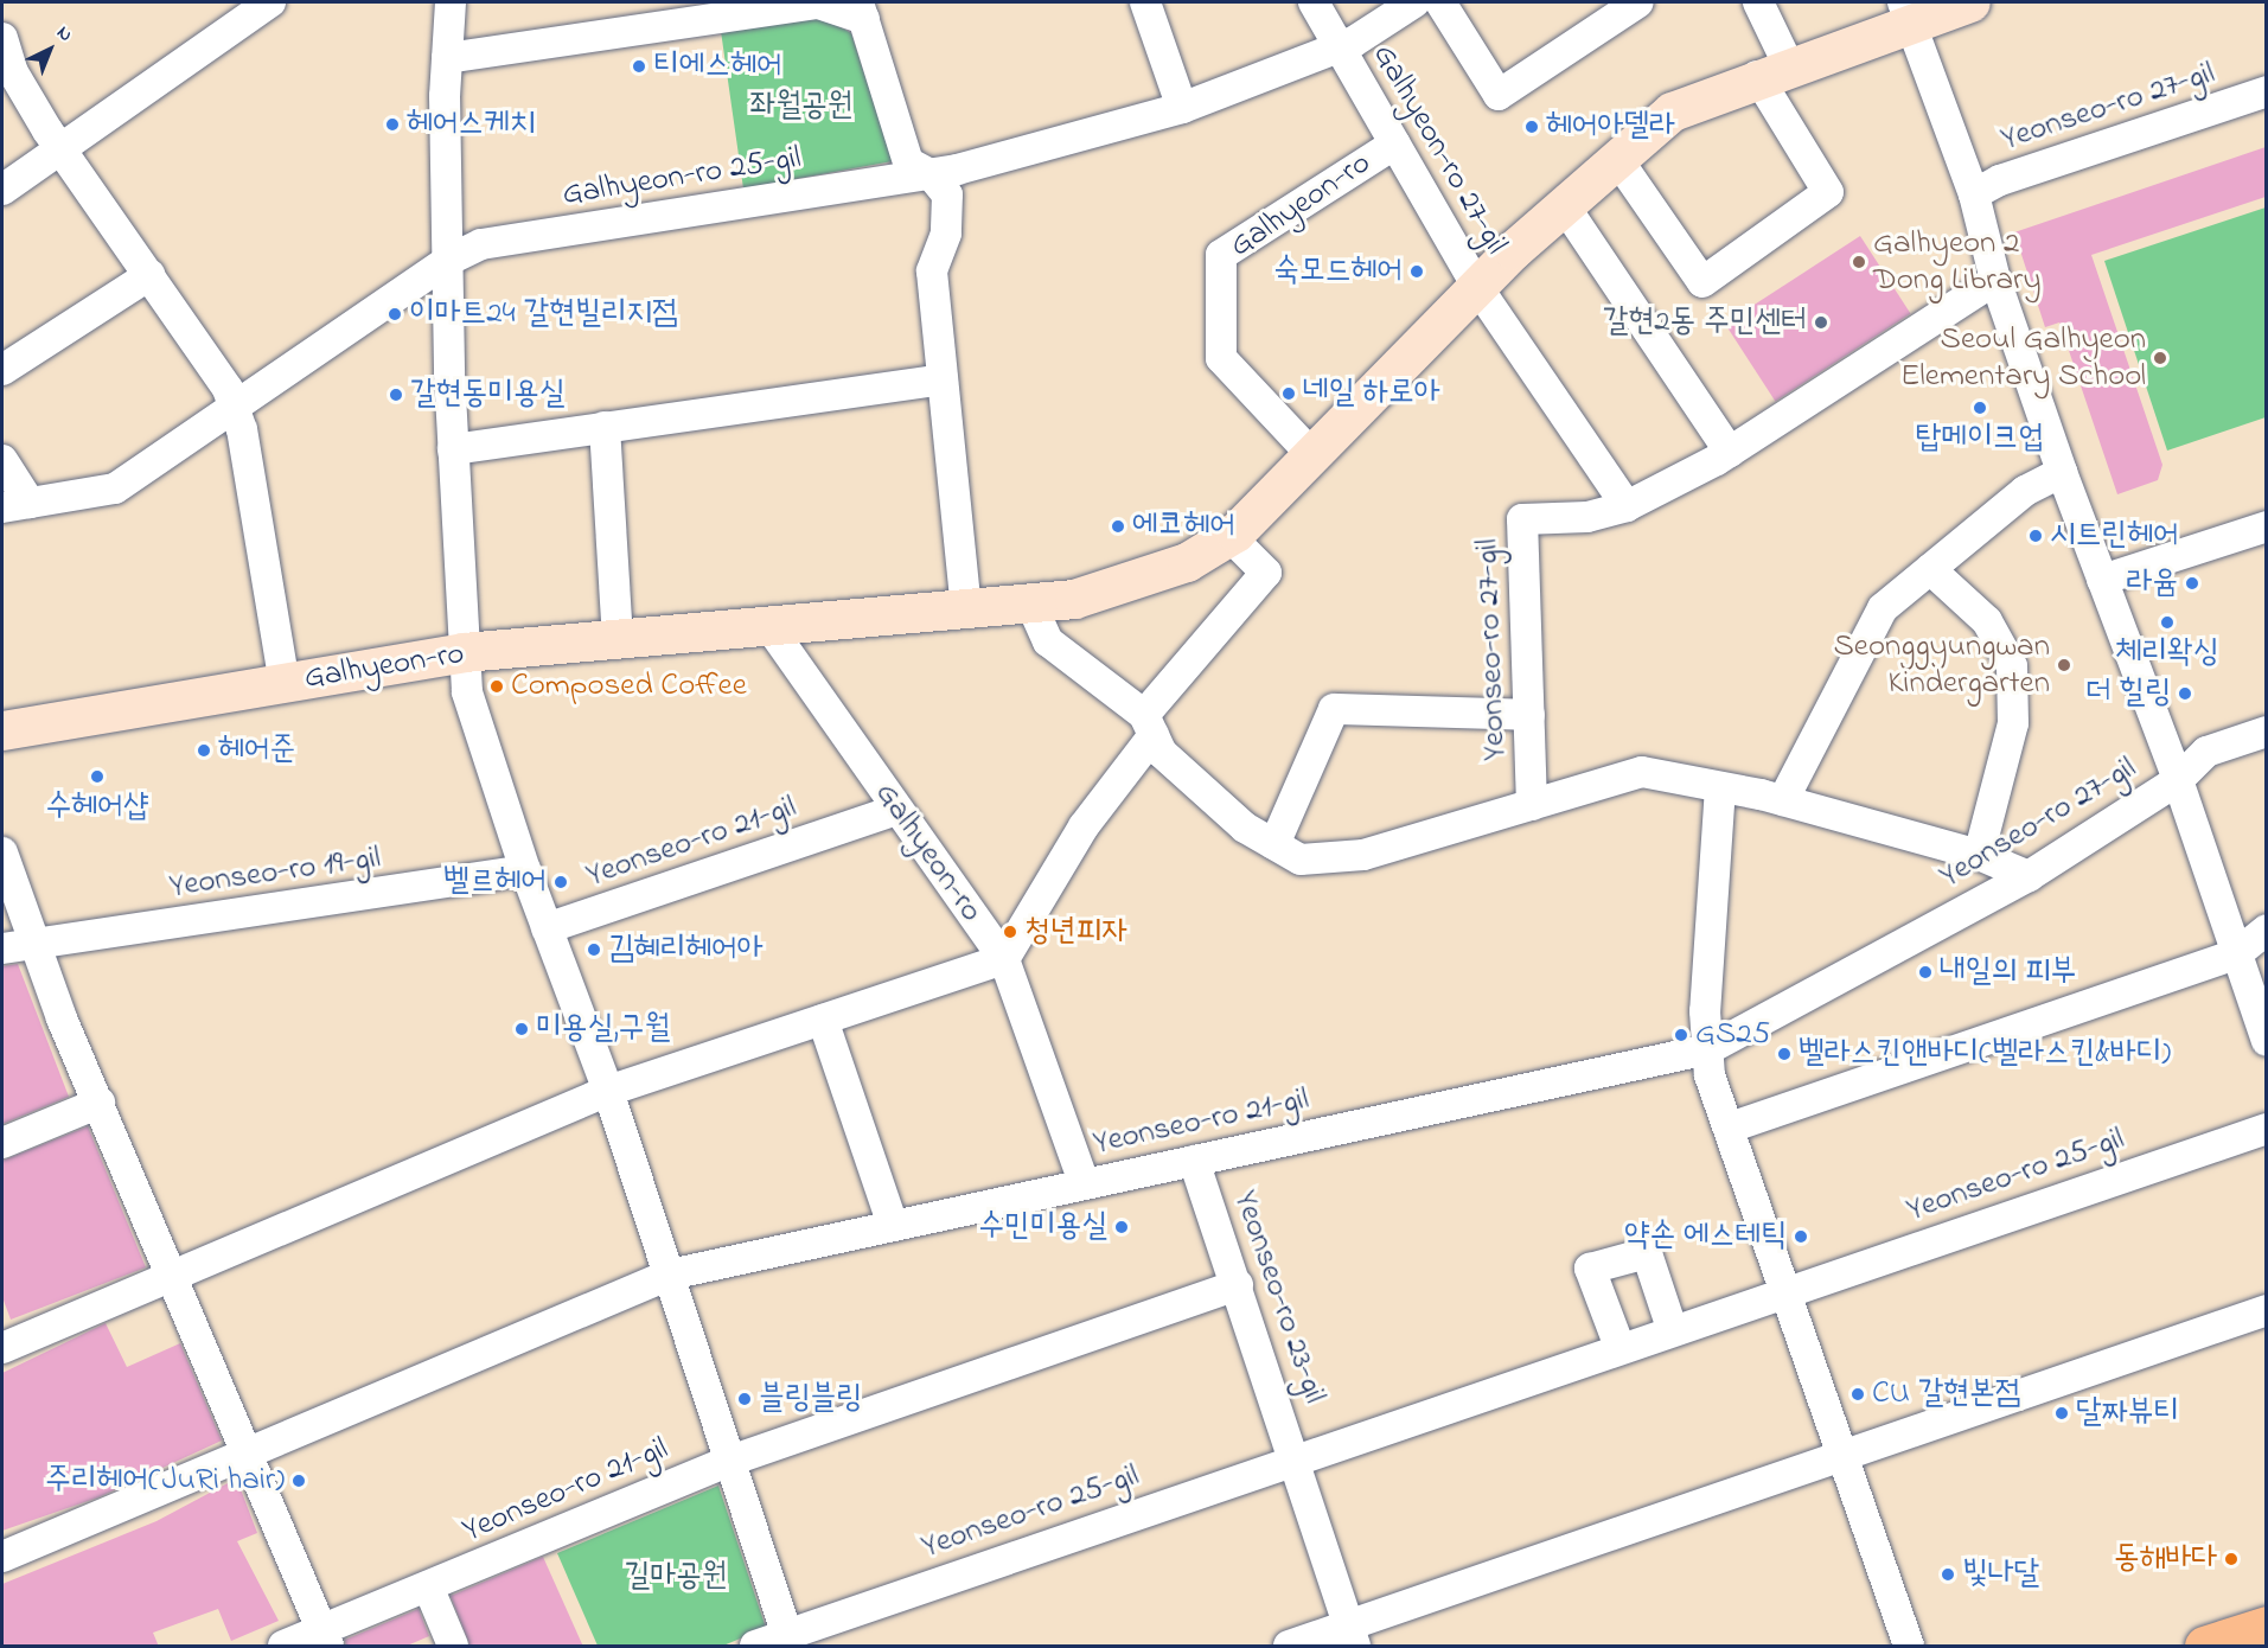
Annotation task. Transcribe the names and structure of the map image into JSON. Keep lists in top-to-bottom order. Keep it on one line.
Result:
{"streets":{"main road":["Galhyeon-ro"],"street":["Yeonseo-ro 27-gil","Galhyeon-ro 27-gil","Galhyeon-ro 25-gil","Yeonseo-ro 21-gil","Yeonseo-ro 19-gil","Yeonseo-ro 25-gil","Yeonseo-ro 23-gil"]},"crossings":[["Yeonseo-ro 27-gil","Galhyeon-ro"],["Yeonseo-ro 27-gil","Yeonseo-ro 21-gil"],["Galhyeon-ro 27-gil","Galhyeon-ro 25-gil"],["Galhyeon-ro 27-gil","Galhyeon-ro"],["Galhyeon-ro","Yeonseo-ro 21-gil"],["Yeonseo-ro 21-gil","Yeonseo-ro 23-gil"],["Yeonseo-ro 25-gil","Yeonseo-ro 23-gil"]],"parks":["좌월공원","길마공원"],"places":["티에스헤어","헤어스케치","헤어아델라","Galhyeon 2 Dong Library","숙모드헤어","이마트24 갈현빌리지점","갈현2동 주민센터","Seoul Galhyeon Elementary School","네일 하로아","갈현동미용실","탑메이크업","에코헤어","시트린헤어","라윰","체리왁싱","Seonggyungwan Kindergarten","Composed Coffee","더 힐링","헤어준","수헤어샵","벨르헤어","청년피자","김혜리헤어아","내일의 피부","미용실,구월","GS25","벨라스킨앤바디(벨라스킨&바디)","수민미용실","약손 에스테틱","CU 갈현본점","블링블링","달짜뷰티","주리헤어(JuRi hair)","동해바다","빛나달"],"north":"top right"}
